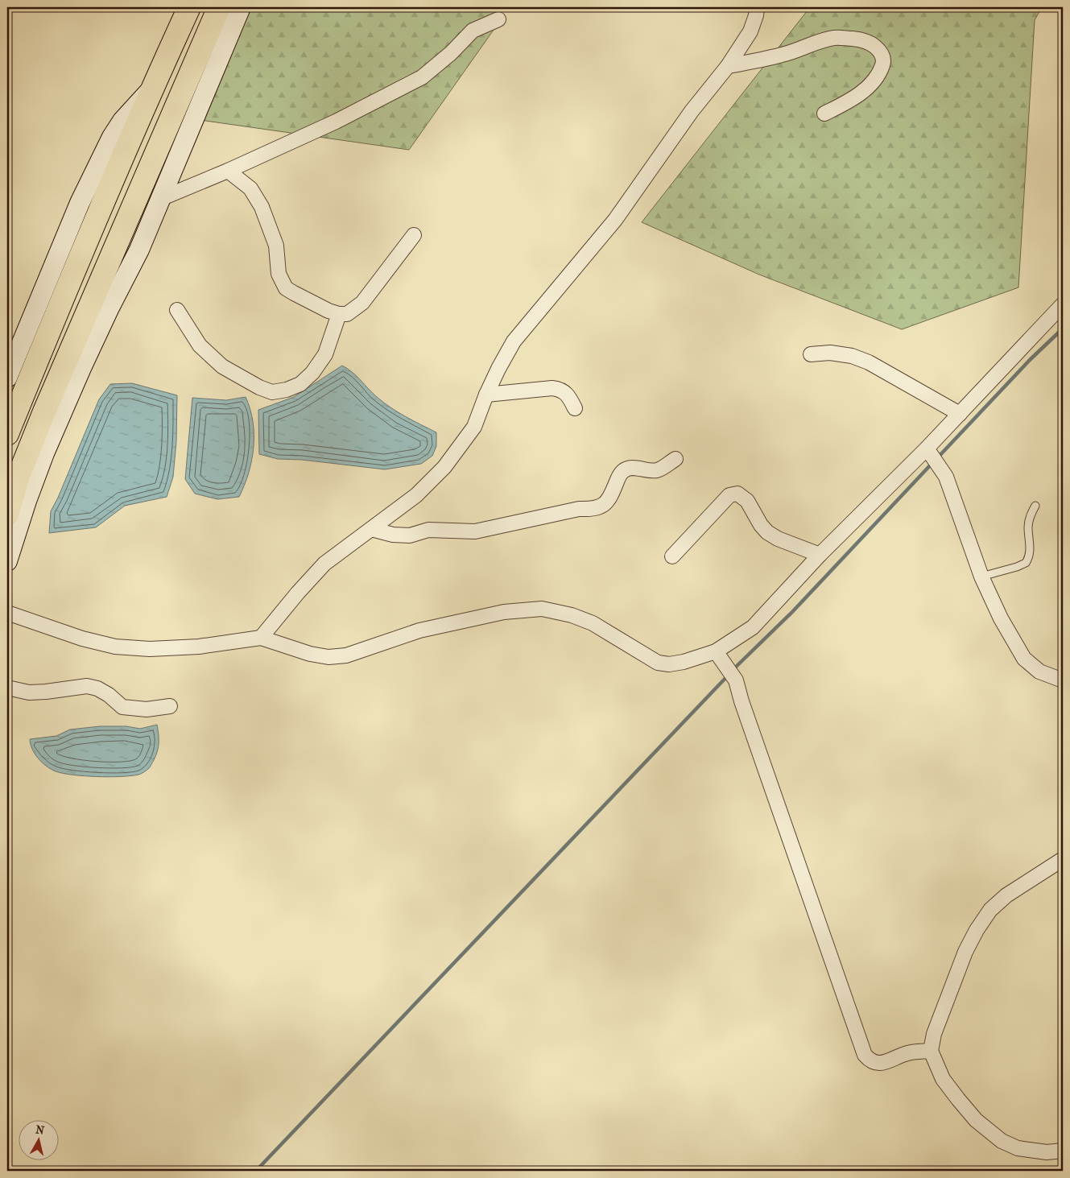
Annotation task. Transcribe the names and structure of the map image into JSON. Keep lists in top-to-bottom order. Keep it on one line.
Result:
{"north":"top"}
